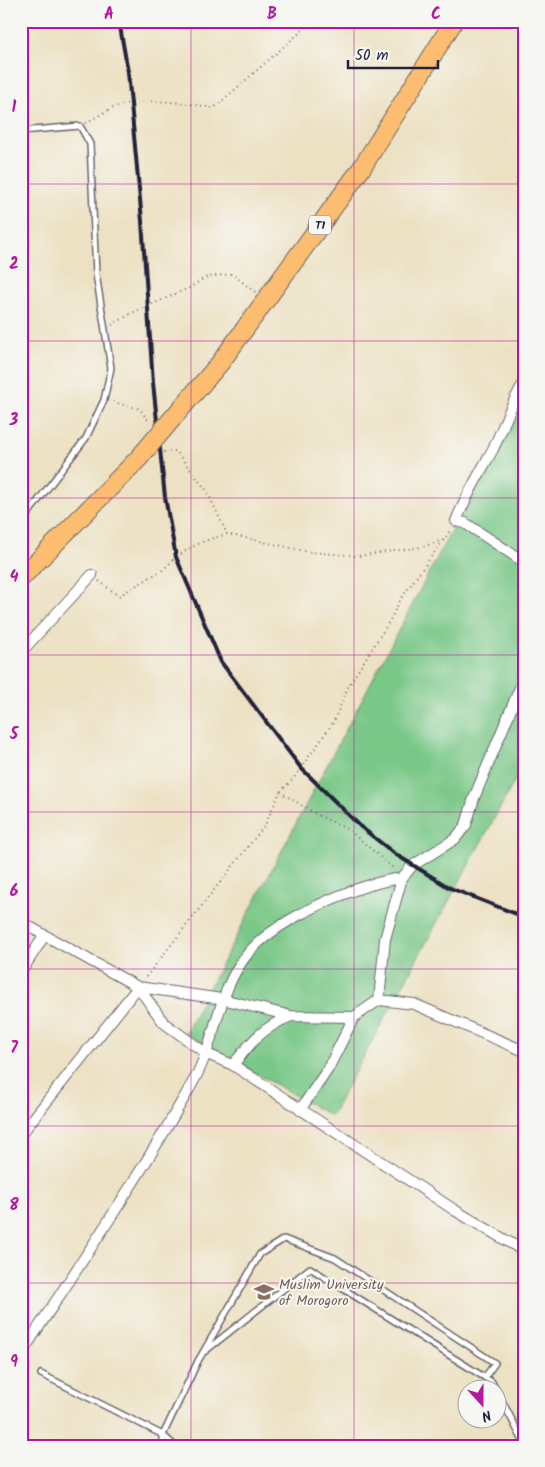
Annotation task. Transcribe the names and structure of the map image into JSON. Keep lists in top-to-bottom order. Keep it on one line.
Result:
{"streets":{"highway":["T1"]},"places":{"school or university":["Muslim University of Morogoro"]},"scale_bar":"50 m","north":"bottom","grid":{"columns":["A","B","C"],"rows":["1","2","3","4","5","6","7","8","9"]}}
